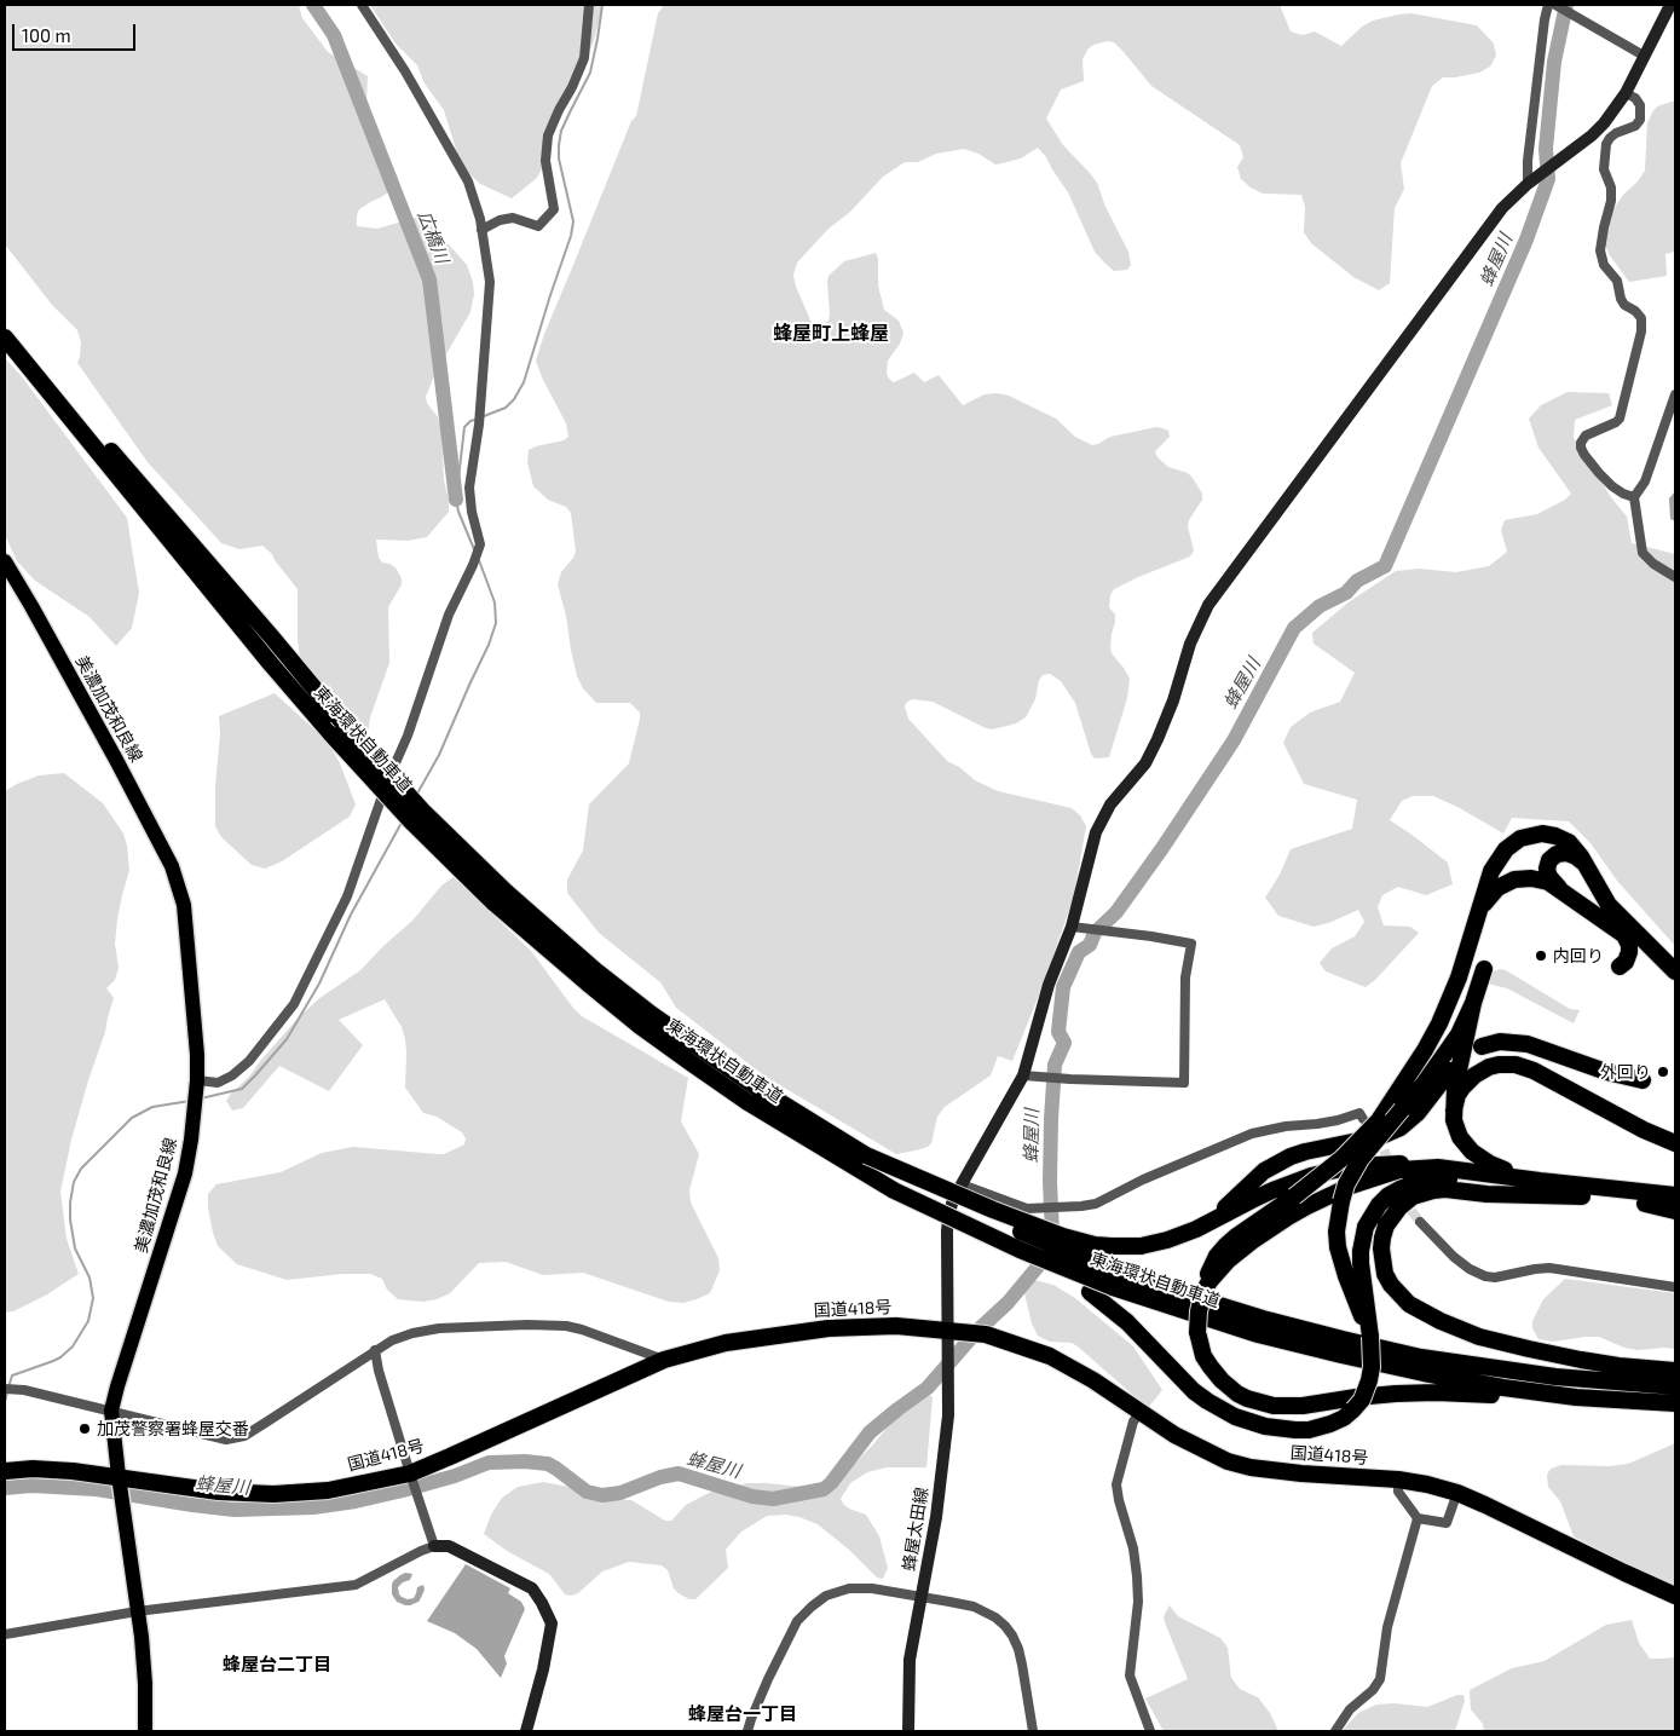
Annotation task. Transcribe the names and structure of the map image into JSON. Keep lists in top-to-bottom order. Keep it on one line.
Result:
{"streets":{"highway":["東海環状自動車道","国道418号"],"main road":["美濃加茂和良線"],"street":["蜂屋太田線"]},"crossings":[["美濃加茂和良線","国道418号"],["国道418号","蜂屋太田線"]],"districts":["蜂屋町上蜂屋","蜂屋台二丁目","蜂屋台一丁目"],"water":["広橋川","蜂屋川"],"places":["内回り","外回り","加茂警察署蜂屋交番"],"scale_bar":"100 m"}
